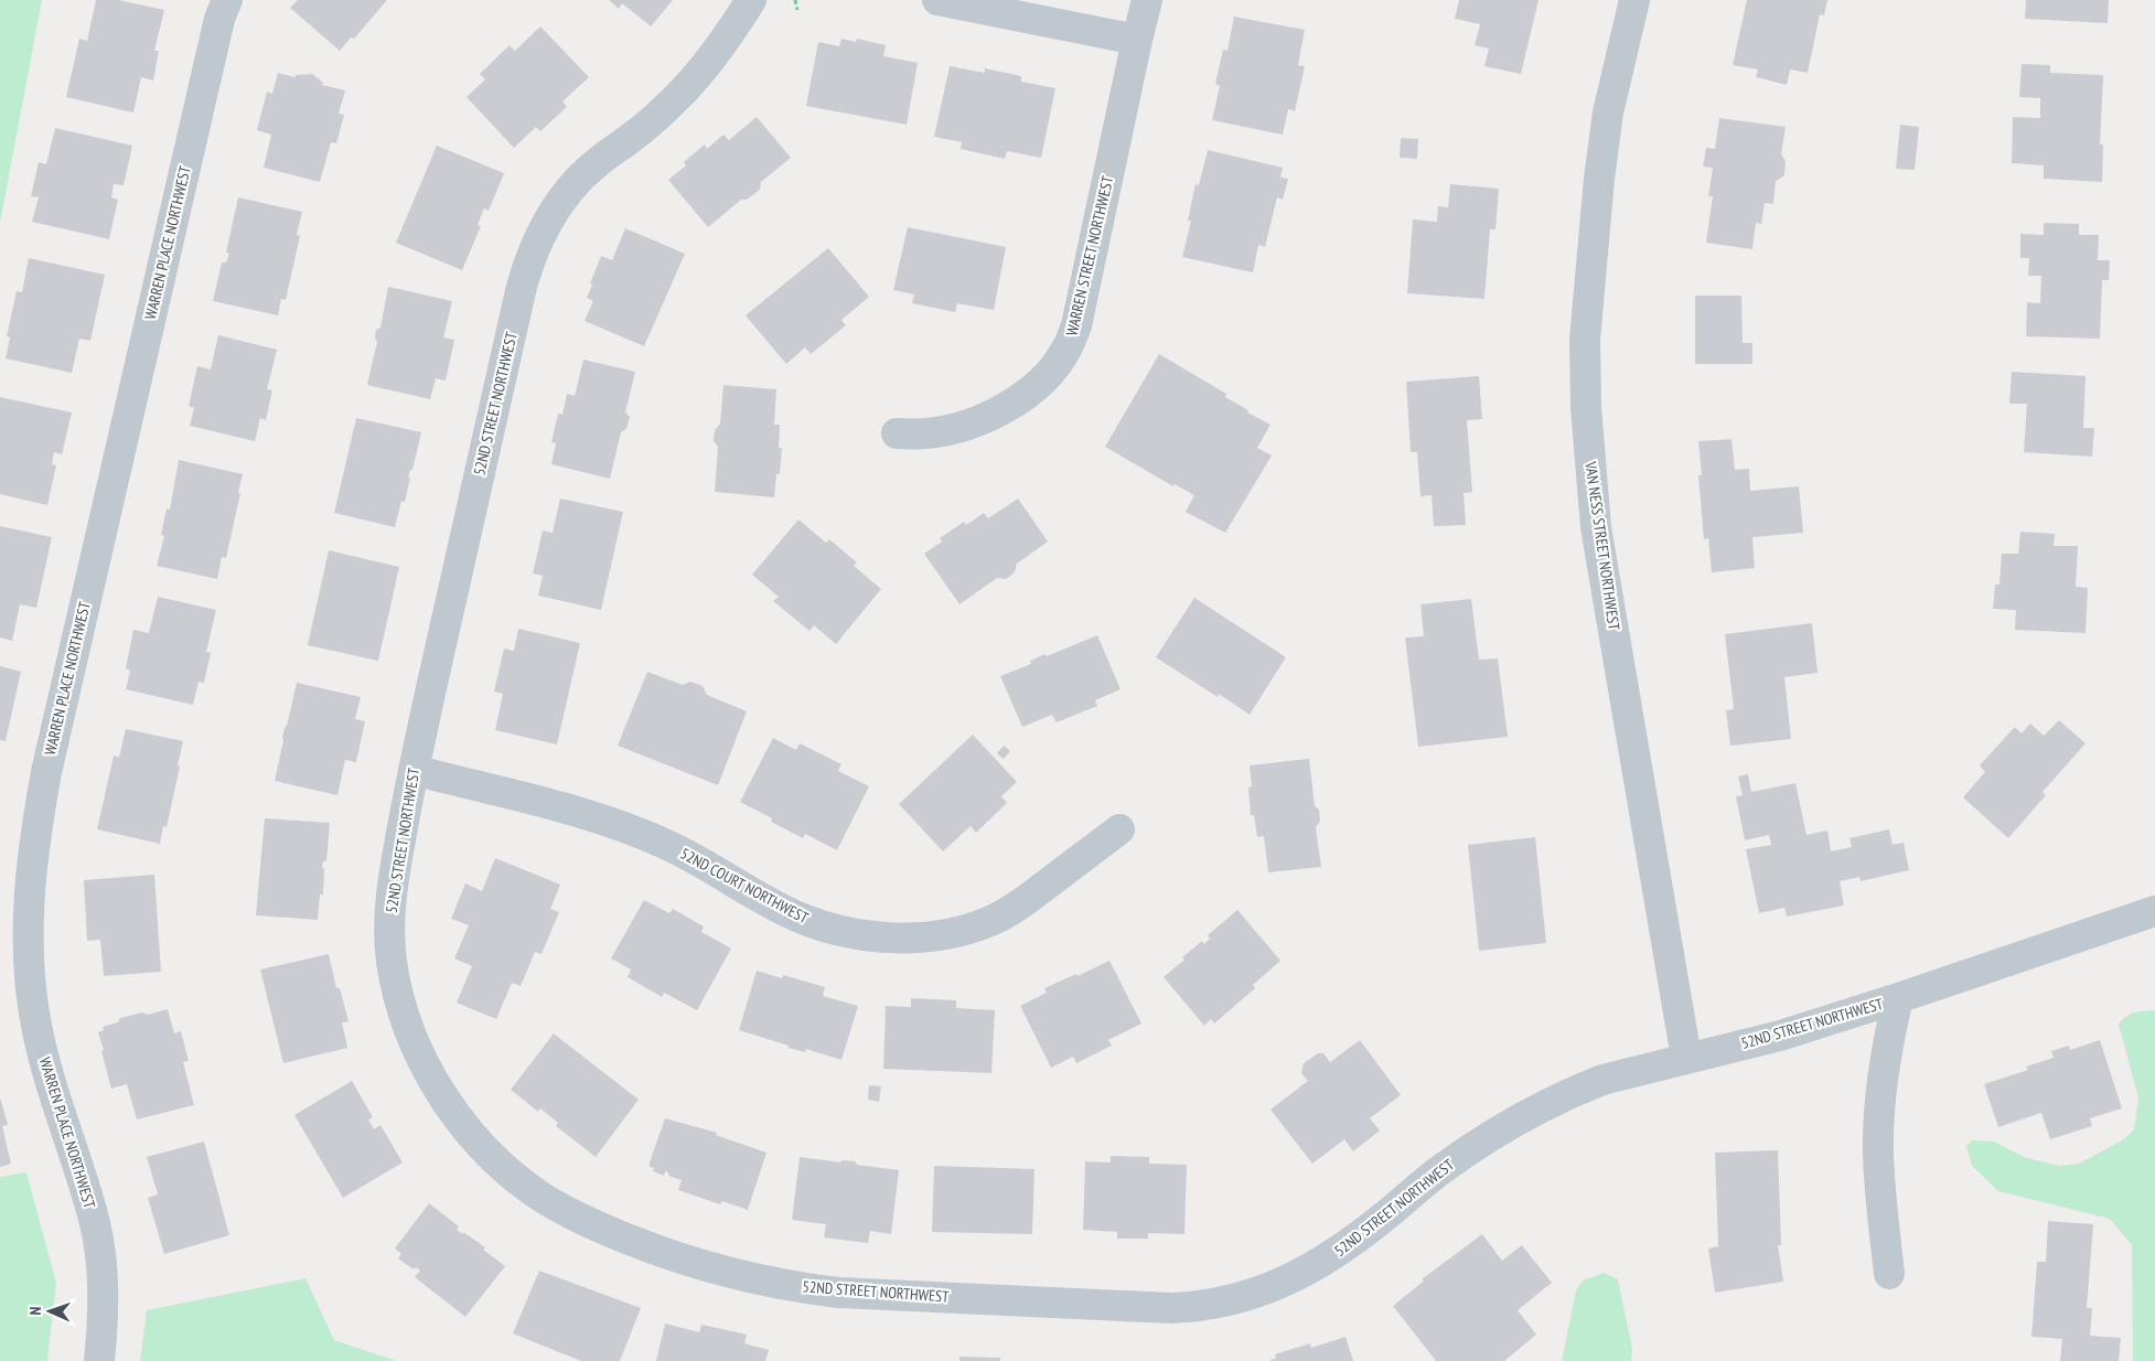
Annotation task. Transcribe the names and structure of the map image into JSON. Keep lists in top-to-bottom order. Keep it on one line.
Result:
{"streets":{"street":["WARREN PLACE NORTHWEST","WARREN STREET NORTHWEST","52ND STREET NORTHWEST","VAN NESS STREET NORTHWEST","52ND COURT NORTHWEST"]},"crossings":[["52ND STREET NORTHWEST","VAN NESS STREET NORTHWEST"],["52ND STREET NORTHWEST","52ND COURT NORTHWEST"]],"north":"left"}
